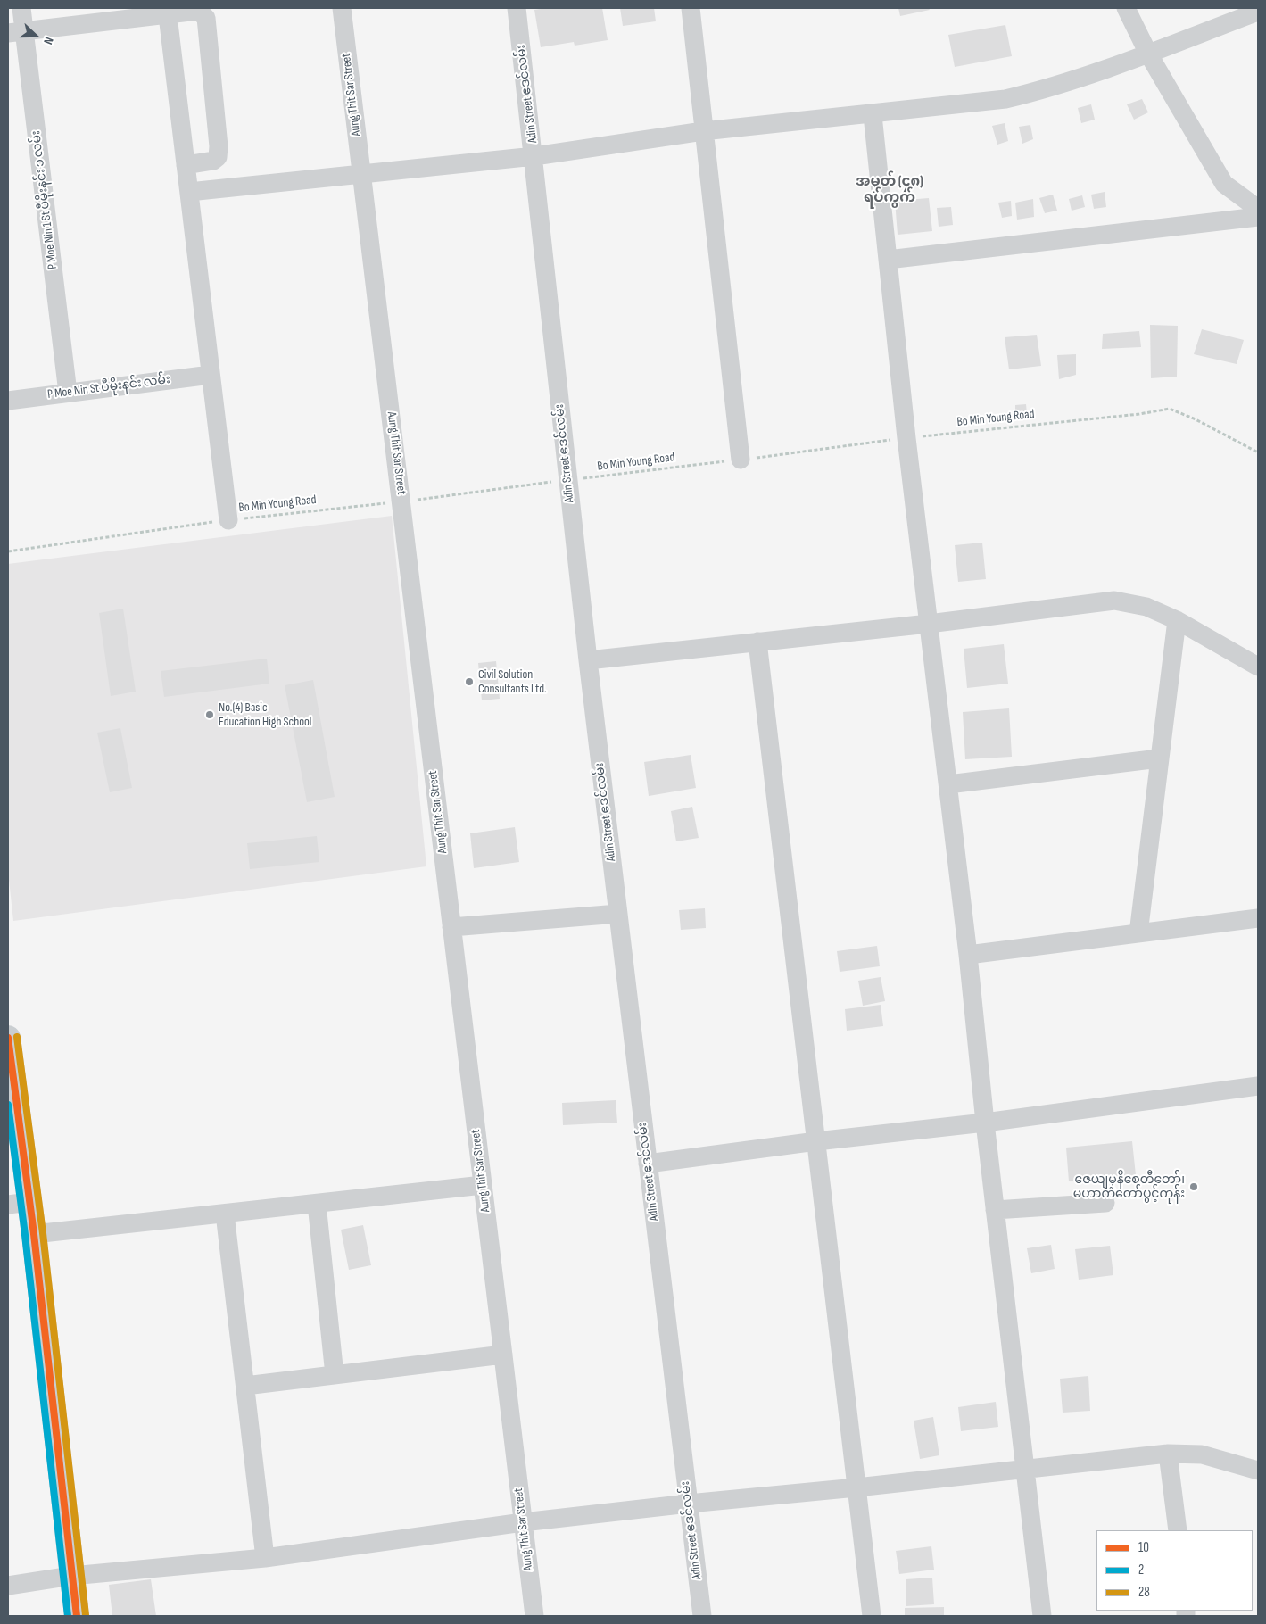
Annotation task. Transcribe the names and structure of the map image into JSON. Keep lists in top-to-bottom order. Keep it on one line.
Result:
{"streets":{"street":["Adin Street ဧဒင်လမ်း","Aung Thit Sar Street","P Moe Nin 1 St ပီမိုးနင်း ၁ လမ်း","P Moe Nin St ပီမိုးနင်း လမ်း"],"path":["Bo Min Young Road"]},"crossings":[["Adin Street ဧဒင်လမ်း","Bo Min Young Road"],["Aung Thit Sar Street","Bo Min Young Road"],["P Moe Nin 1 St ပီမိုးနင်း ၁ လမ်း","P Moe Nin St ပီမိုးနင်း လမ်း"]],"districts":["အမှတ် (၄၈) ရပ်ကွက်"],"places":["Civil Solution Consultants Ltd.","No.(4) Basic Education High School","ဇေယျမုနိစေတီတော်၊ မဟာကံတော်ပွင့်ကုန်း"],"lines":["transit line 28","transit line 10","transit line 2"],"legend":["10","2","28"],"north":"right"}
